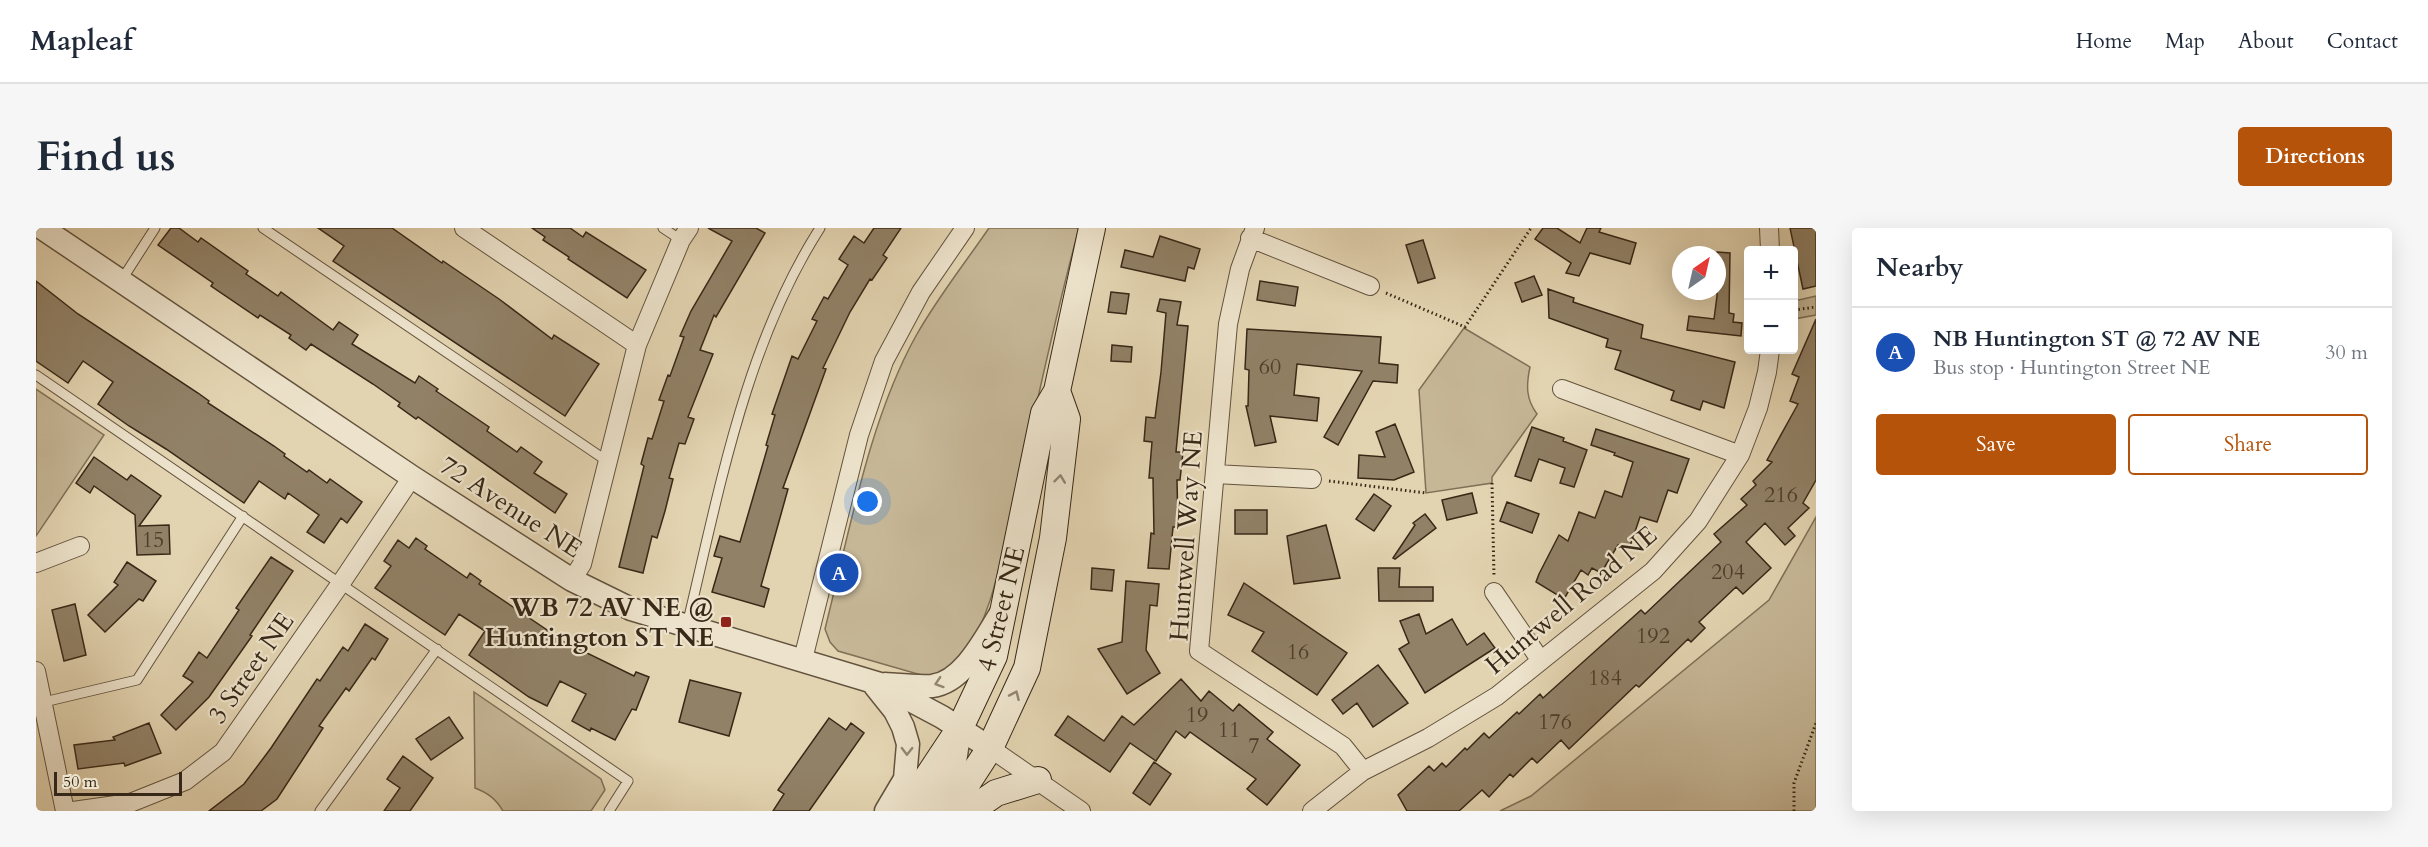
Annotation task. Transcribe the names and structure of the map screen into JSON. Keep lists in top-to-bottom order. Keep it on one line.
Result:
{"streets":{"main road":["4 Street NE"],"street":["72 Avenue NE","Huntwell Way NE","Huntwell Road NE","3 Street NE"]},"crossings":[["72 Avenue NE","4 Street NE"],["72 Avenue NE","3 Street NE"],["Huntwell Way NE","Huntwell Road NE"]],"places":{"transit":["WB 72 AV NE @ Huntington ST NE"]},"house_numbers":["60","216","15","204","192","16","184","19","176","11","7"],"scale_bar":"50 m","north":"top right","page":{"header":"Mapleaf","nav":["Home","Map","About","Contact"],"buttons":["Directions",["Save","Share"]],"title":"Find us","heading":"Nearby","map_buttons":["+","−"],"list":[{"mark":"A","name":"NB Huntington ST @ 72 AV NE","note":"Bus stop · Huntington Street NE","value":"30 m"}],"pins":"A","scale":"50 m"}}
